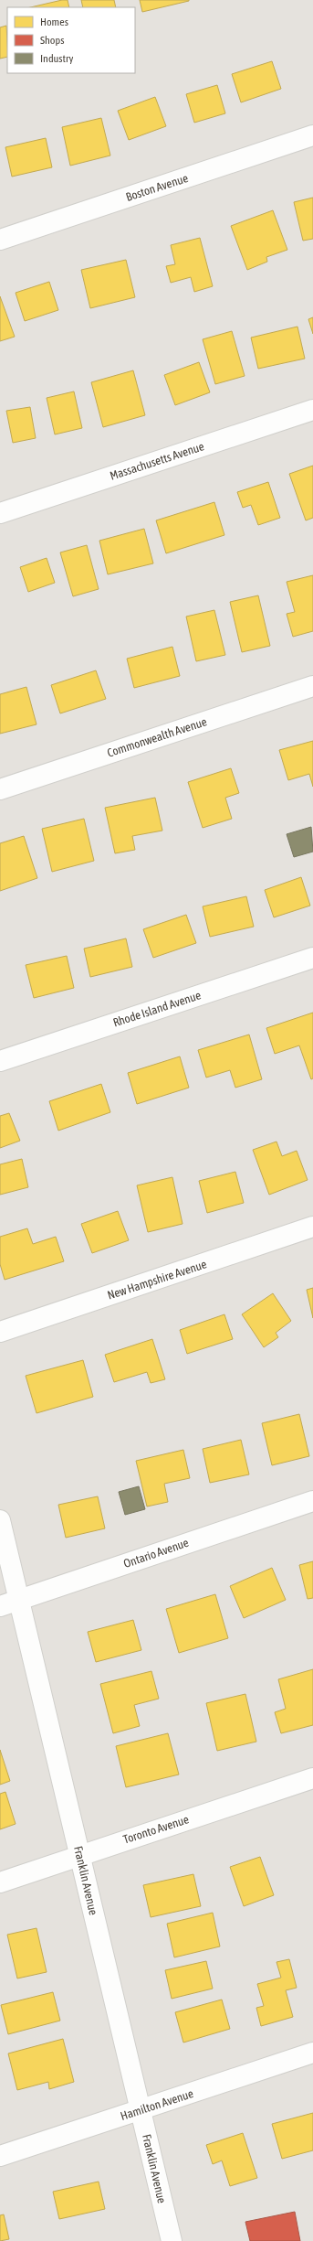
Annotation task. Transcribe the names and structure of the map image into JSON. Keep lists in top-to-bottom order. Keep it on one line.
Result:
{"streets":{"street":["Boston Avenue","Massachusetts Avenue","Commonwealth Avenue","Rhode Island Avenue","New Hampshire Avenue","Ontario Avenue","Toronto Avenue","Franklin Avenue","Hamilton Avenue"]},"crossings":[["Ontario Avenue","Franklin Avenue"],["Toronto Avenue","Franklin Avenue"],["Franklin Avenue","Hamilton Avenue"]],"legend":["Homes","Shops","Industry"]}
